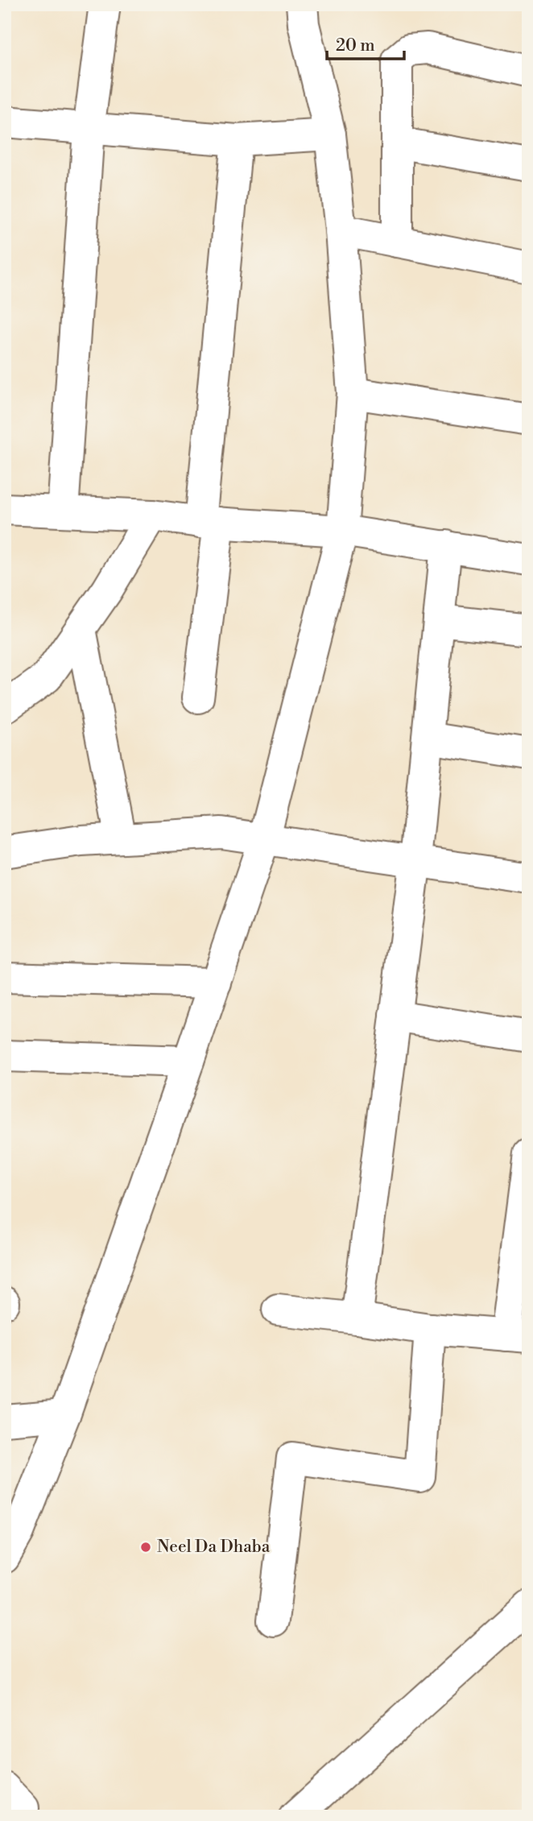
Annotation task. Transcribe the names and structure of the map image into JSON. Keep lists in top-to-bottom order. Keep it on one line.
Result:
{"places":["Neel Da Dhaba"],"scale_bar":"20 m"}
